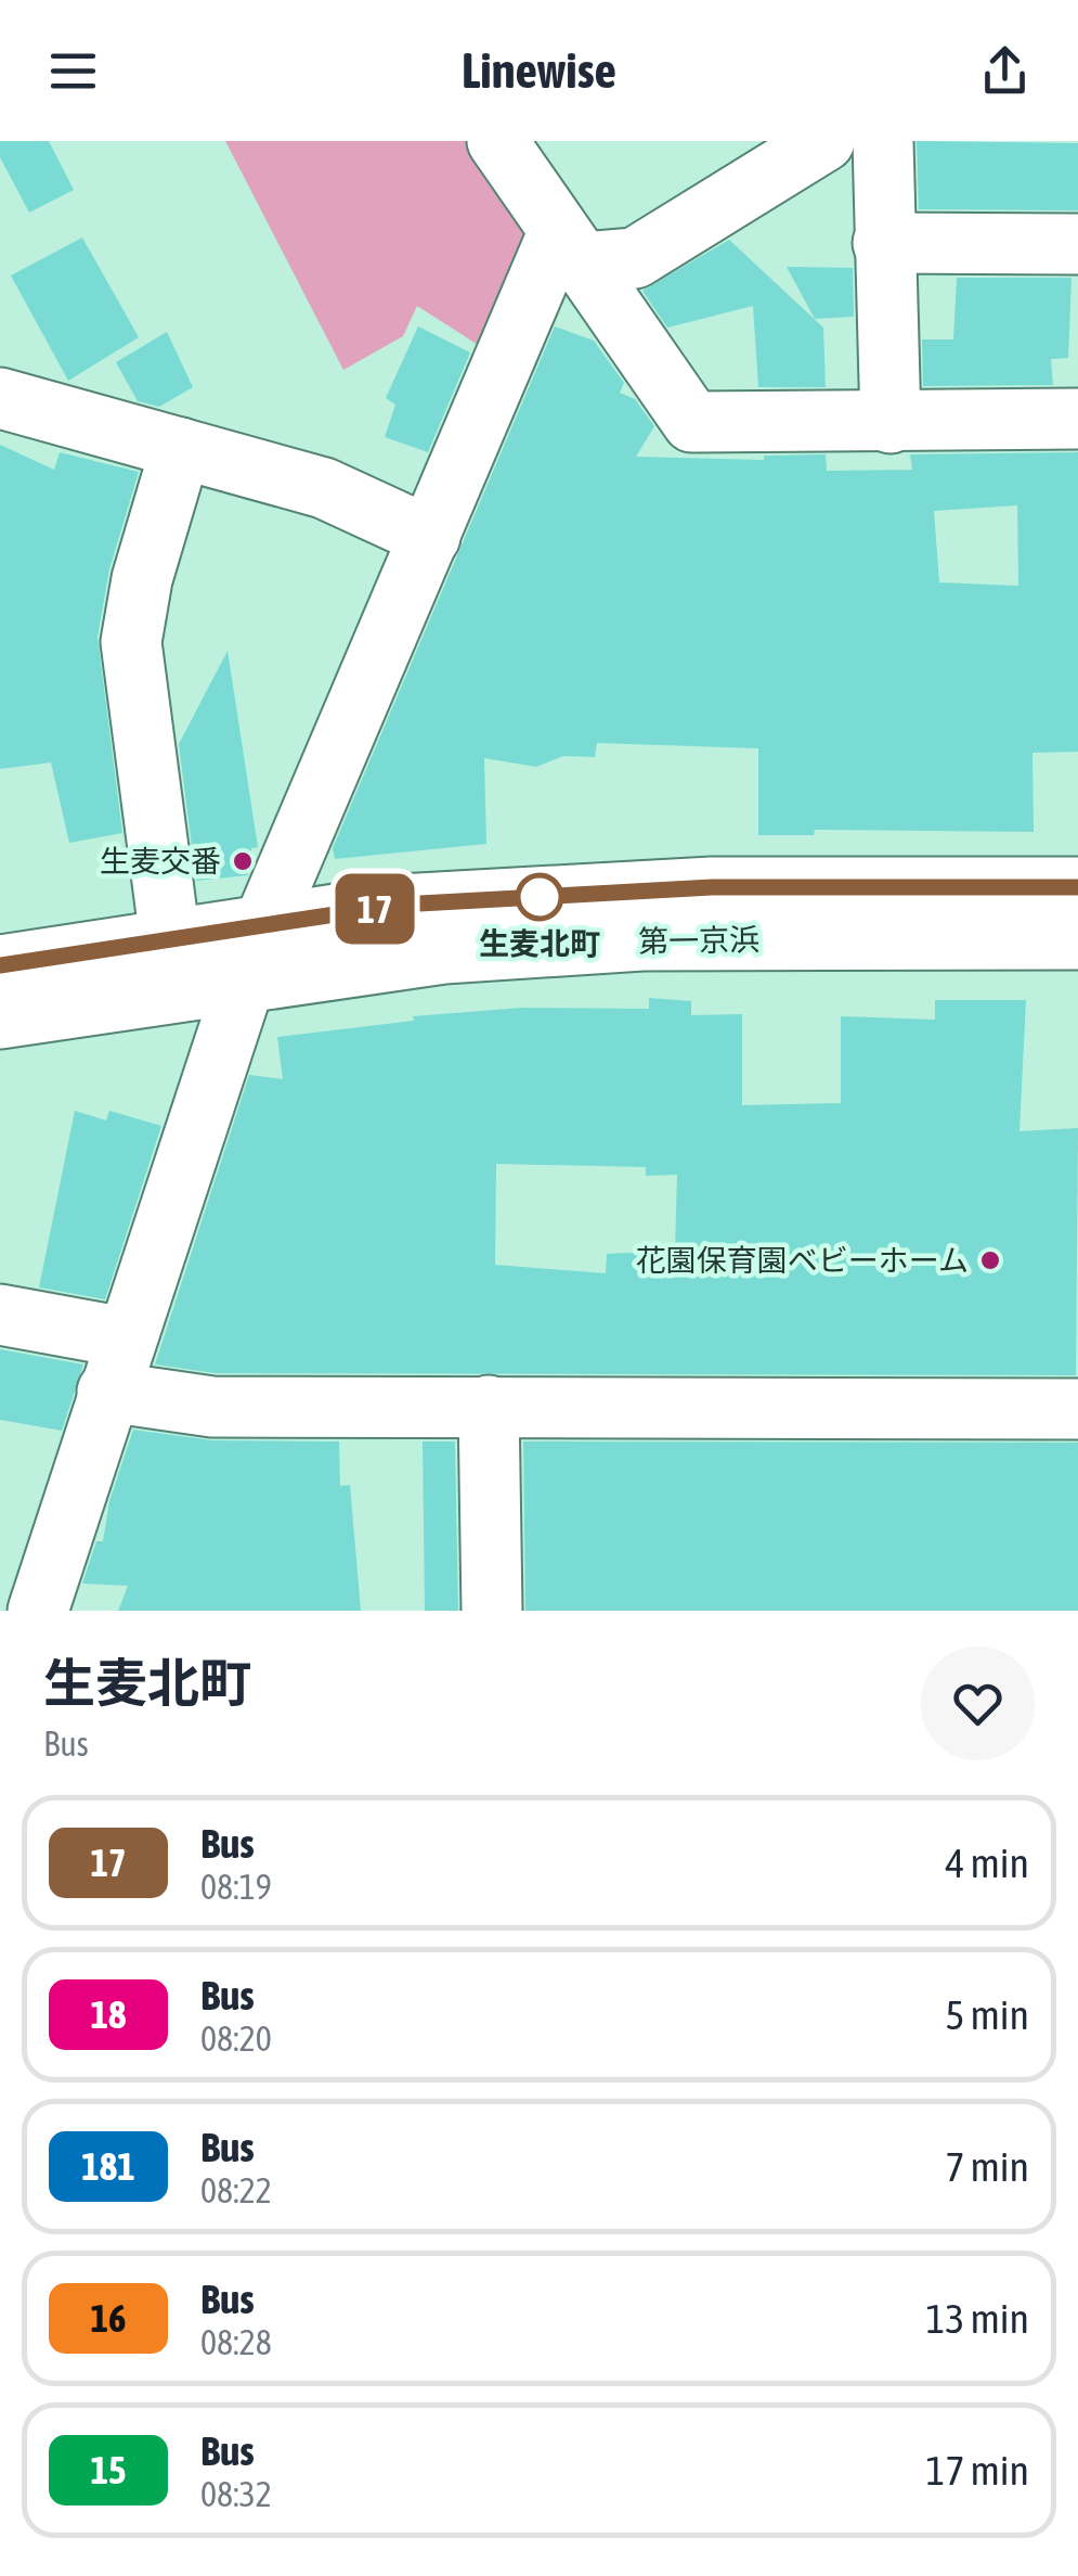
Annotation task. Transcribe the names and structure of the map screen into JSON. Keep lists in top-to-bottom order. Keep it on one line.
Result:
{"streets":{"main road":["第一京浜"]},"places":["生麦交番","生麦北町","花園保育園ベビーホーム"],"lines":["bus line 17"],"page":{"header":"Linewise","on_map":"17","heading":["生麦北町","Bus"],"list":[{"mark":"17","name":"Bus","note":"08:19","value":"4 min"},{"mark":"18","name":"Bus","note":"08:20","value":"5 min"},{"mark":"181","name":"Bus","note":"08:22","value":"7 min"},{"mark":"16","name":"Bus","note":"08:28","value":"13 min"},{"mark":"15","name":"Bus","note":"08:32","value":"17 min"}]}}
